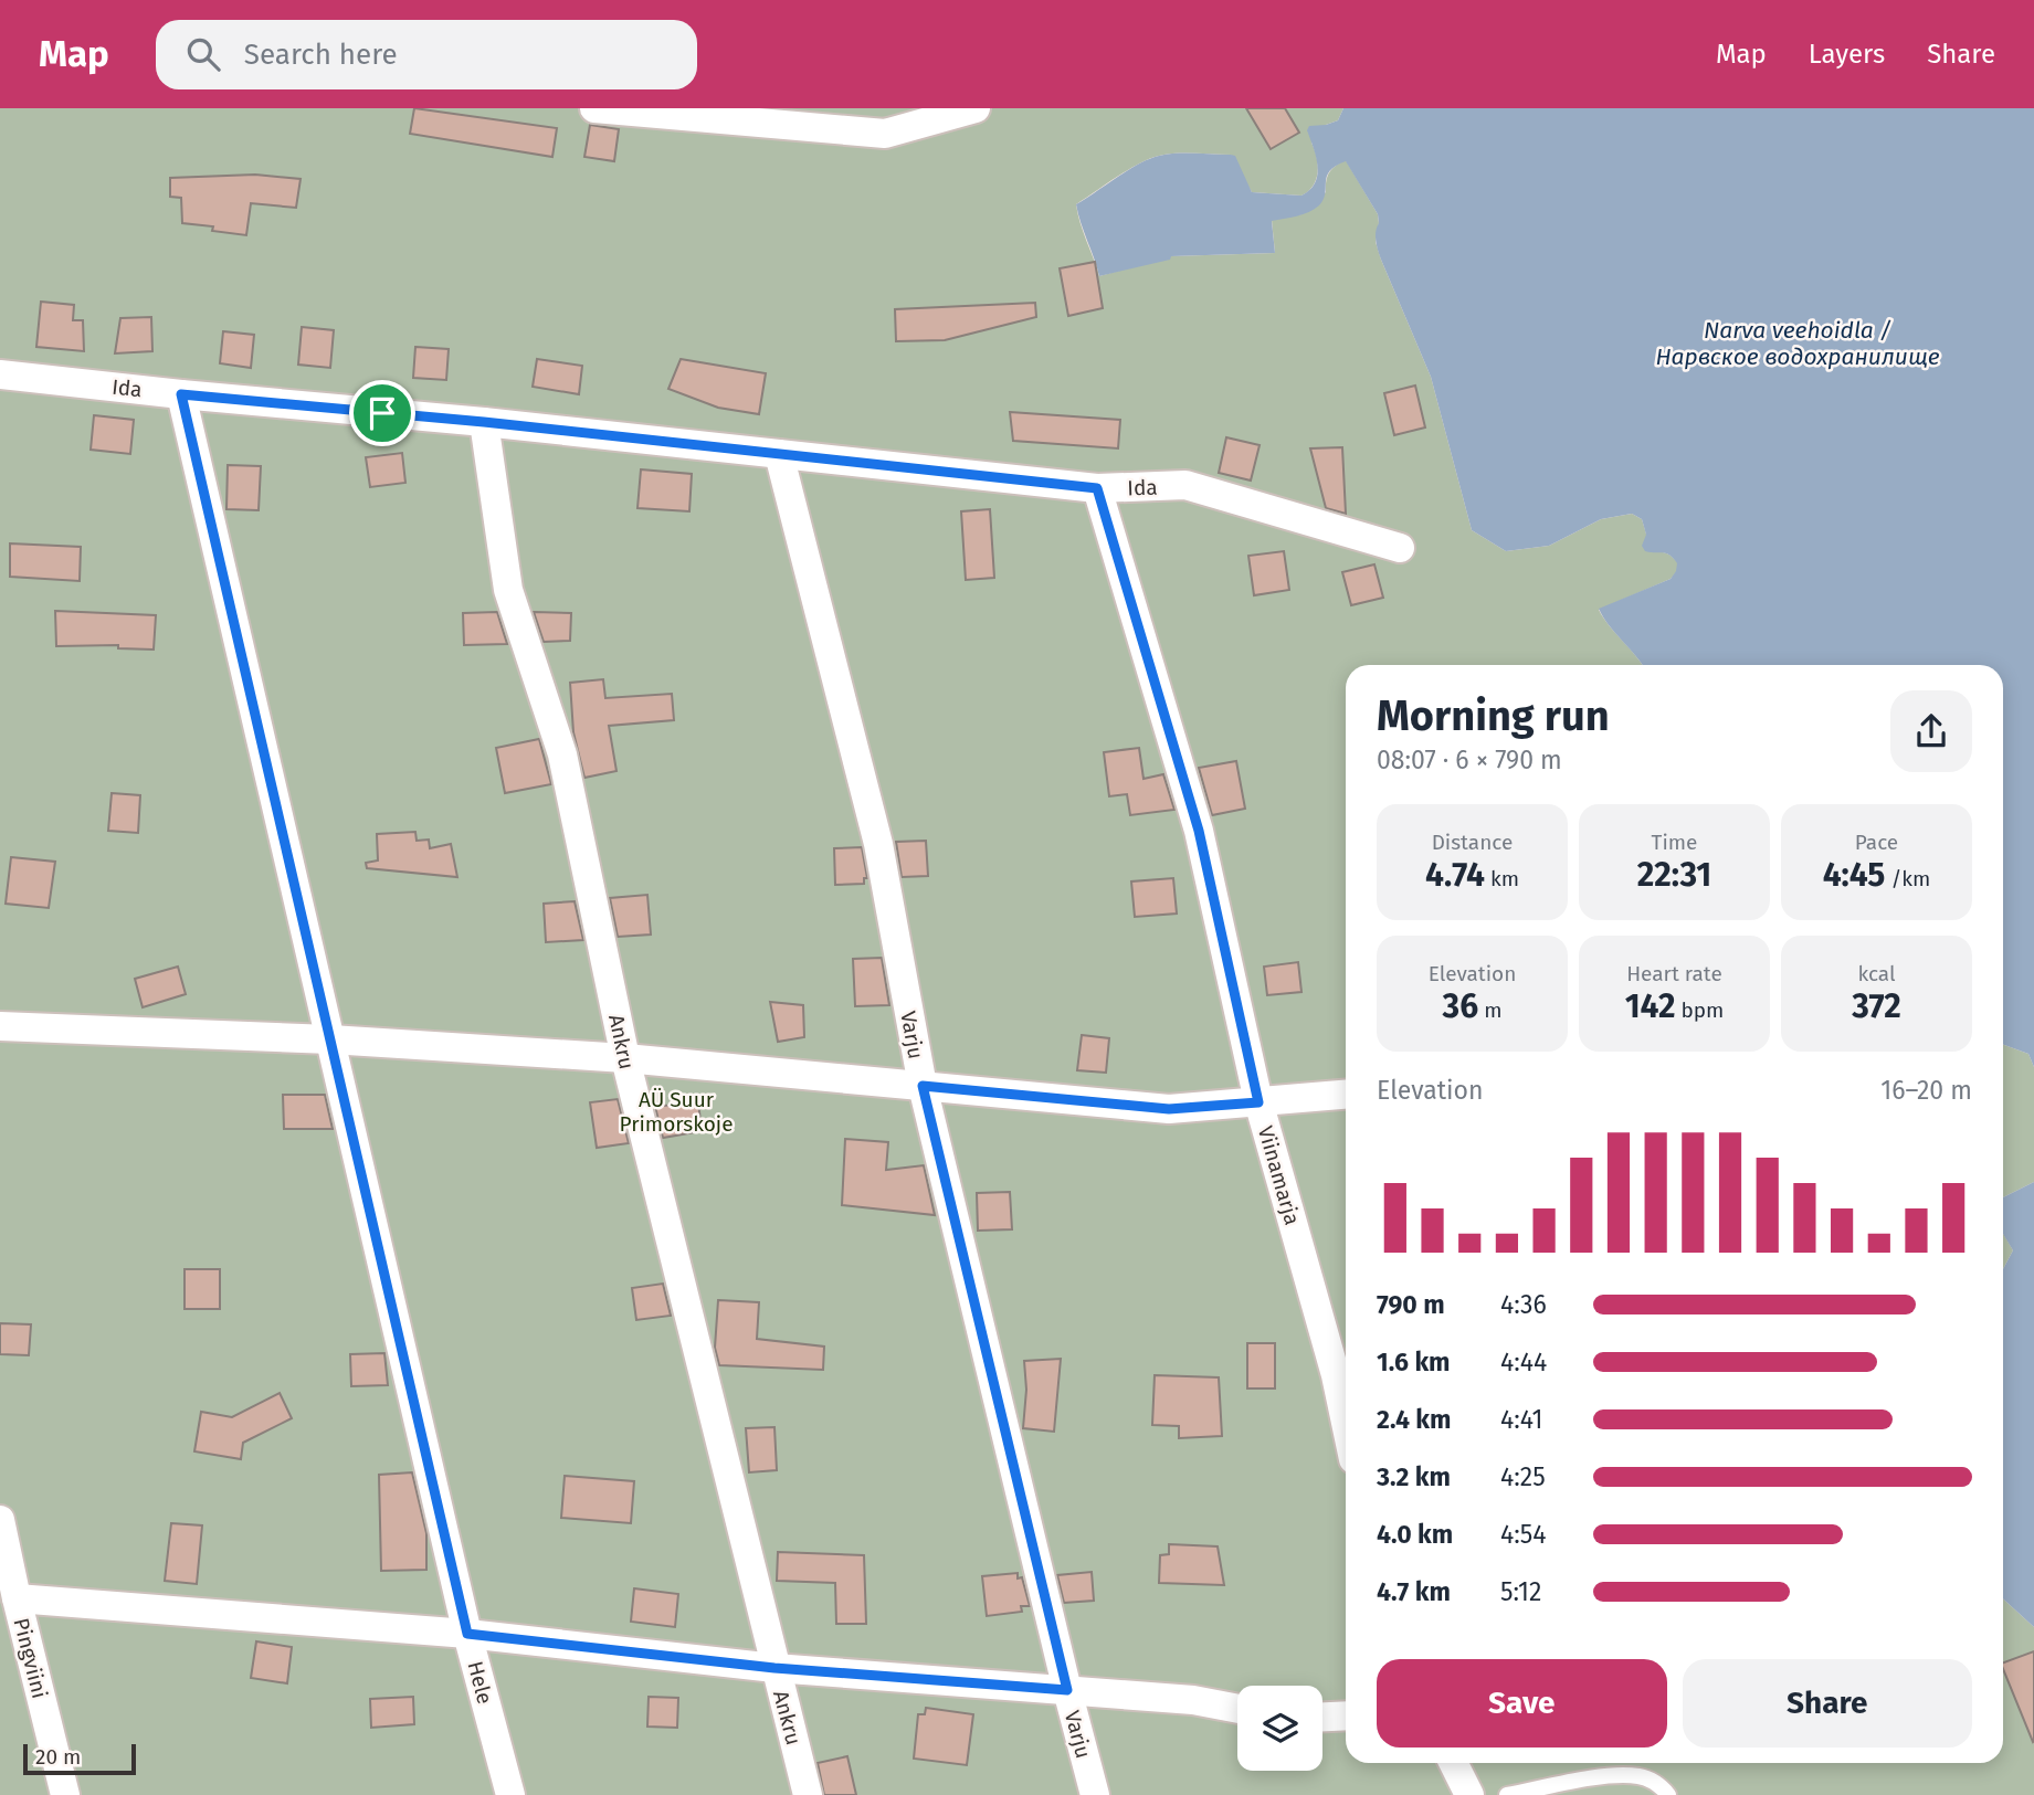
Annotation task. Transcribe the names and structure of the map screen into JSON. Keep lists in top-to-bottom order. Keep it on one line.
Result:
{"streets":{"street":["Ida","Varju","Ankru","Viinamarja","Pingviini","Hele"]},"crossings":[["Ida","Varju"],["Ida","Ankru"],["Ida","Viinamarja"],["Ida","Hele"]],"water":["Narva veehoidla / Нарвское водохранилище"],"parks":["AÜ Suur Primorskoje"],"scale_bar":"20 m","page":{"header":"Map","search":"Search here","nav":["Map","Layers","Share"],"heading":["Morning run","08:07 · 6 × 790 m"],"stats":[["Distance","4.74 km"],["Time","22:31"],["Pace","4:45 /km"],["Elevation","36 m"],["Heart rate","142 bpm"],["kcal","372"]],"chart":["Elevation","16–20 m"],"list":[{"name":"790 m","note":"4:36"},{"name":"1.6 km","note":"4:44"},{"name":"2.4 km","note":"4:41"},{"name":"3.2 km","note":"4:25"},{"name":"4.0 km","note":"4:54"},{"name":"4.7 km","note":"5:12"}],"buttons":["Save","Share"],"scale":"20 m"}}
